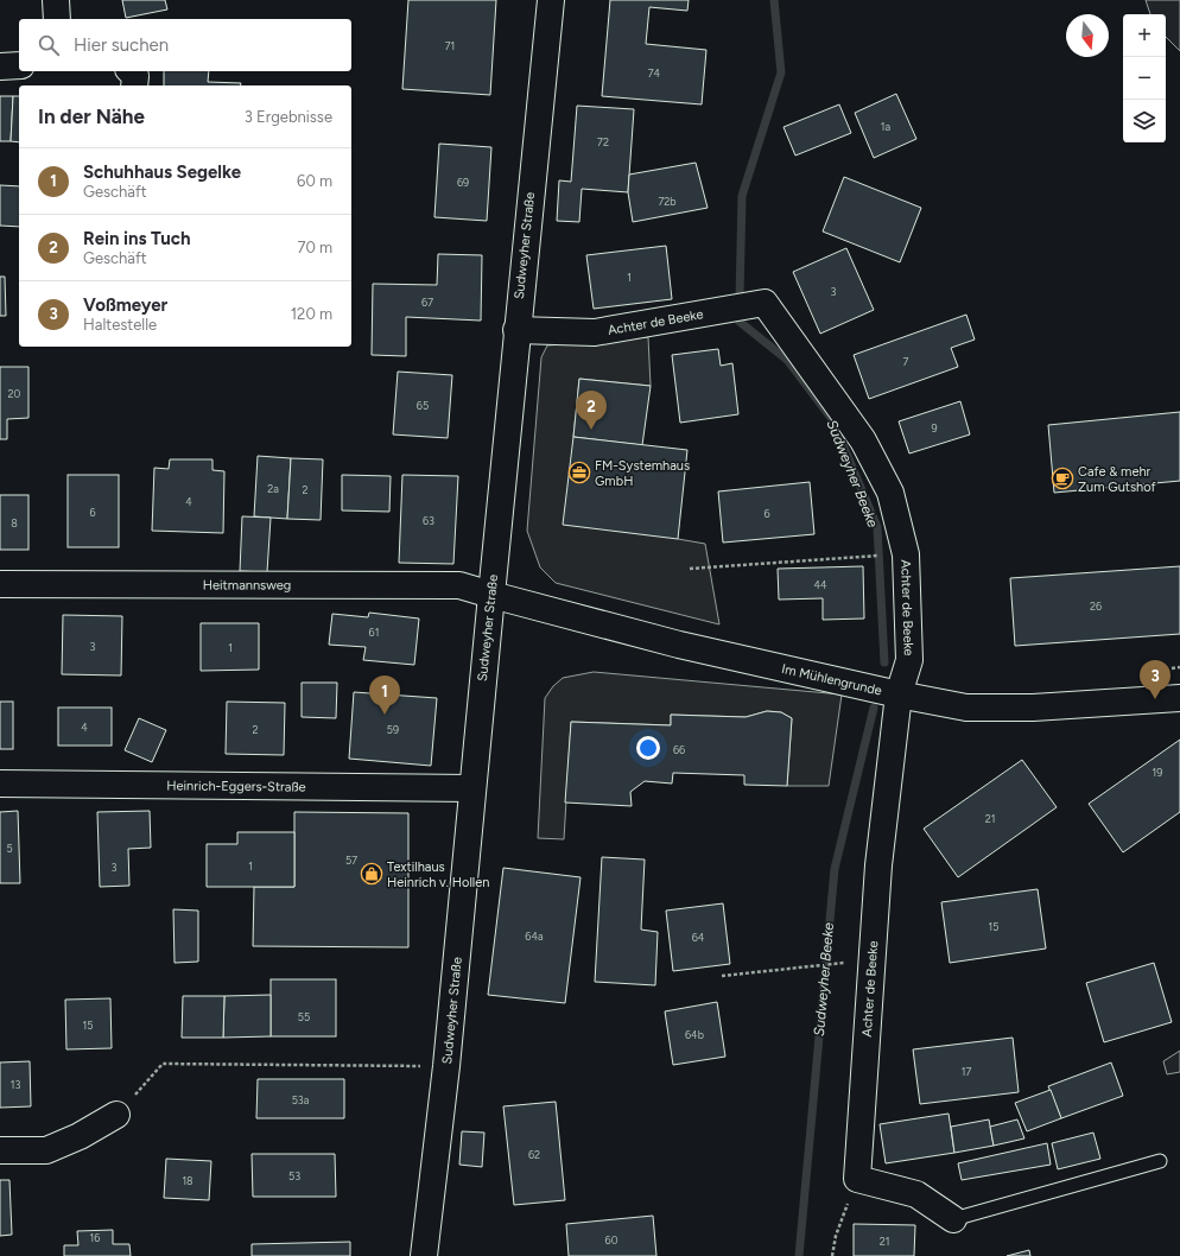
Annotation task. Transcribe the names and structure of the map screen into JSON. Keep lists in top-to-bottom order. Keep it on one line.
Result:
{"streets":{"street":["Sudweyher Straße","Achter de Beeke","Heitmannsweg","Im Mühlengrunde","Heinrich-Eggers-Straße"]},"crossings":[["Sudweyher Straße","Achter de Beeke"],["Sudweyher Straße","Heitmannsweg"],["Sudweyher Straße","Im Mühlengrunde"],["Sudweyher Straße","Heinrich-Eggers-Straße"],["Achter de Beeke","Im Mühlengrunde"],["Heitmannsweg","Im Mühlengrunde"]],"water":["Sudweyher Beeke"],"places":{"office":["FM-Systemhaus GmbH"],"cafe":["Cafe & mehr Zum Gutshof"],"shop":["Textilhaus Heinrich v. Hollen"]},"house_numbers":["71","74","1a","72","69","72b","1","3","67","7","20","65","9","2a","2","4","6","6","63","8","44","26","61","3","1","4","2","59","66","19","21","5","57","1","3","15","64a","64","55","15","64b","17","13","53a","62","53","18","16","60","21"],"north":"bottom","page":{"map_buttons":["+","−"],"search":"Hier suchen","heading":["In der Nähe","3 Ergebnisse"],"list":[{"mark":"1","name":"Schuhhaus Segelke","note":"Geschäft","value":"60 m"},{"mark":"2","name":"Rein ins Tuch","note":"Geschäft","value":"70 m"},{"mark":"3","name":"Voßmeyer","note":"Haltestelle","value":"120 m"}],"pins":["2","3","1"]}}
